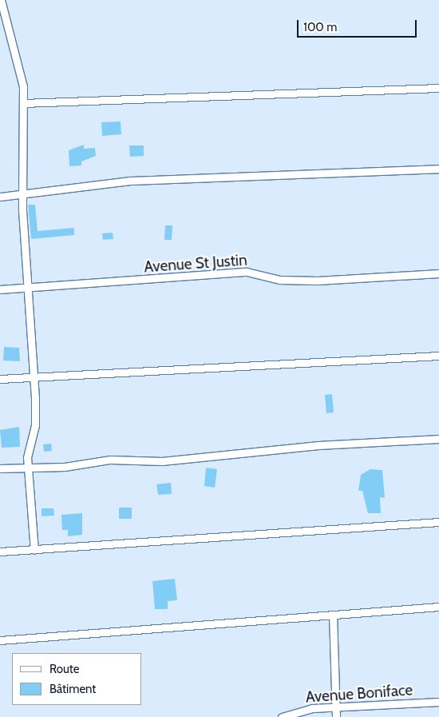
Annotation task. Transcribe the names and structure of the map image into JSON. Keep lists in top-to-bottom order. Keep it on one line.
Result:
{"streets":{"street":["Avenue St Justin","Avenue Boniface"]},"legend":["Route","Bâtiment"],"scale_bar":"100 m"}
